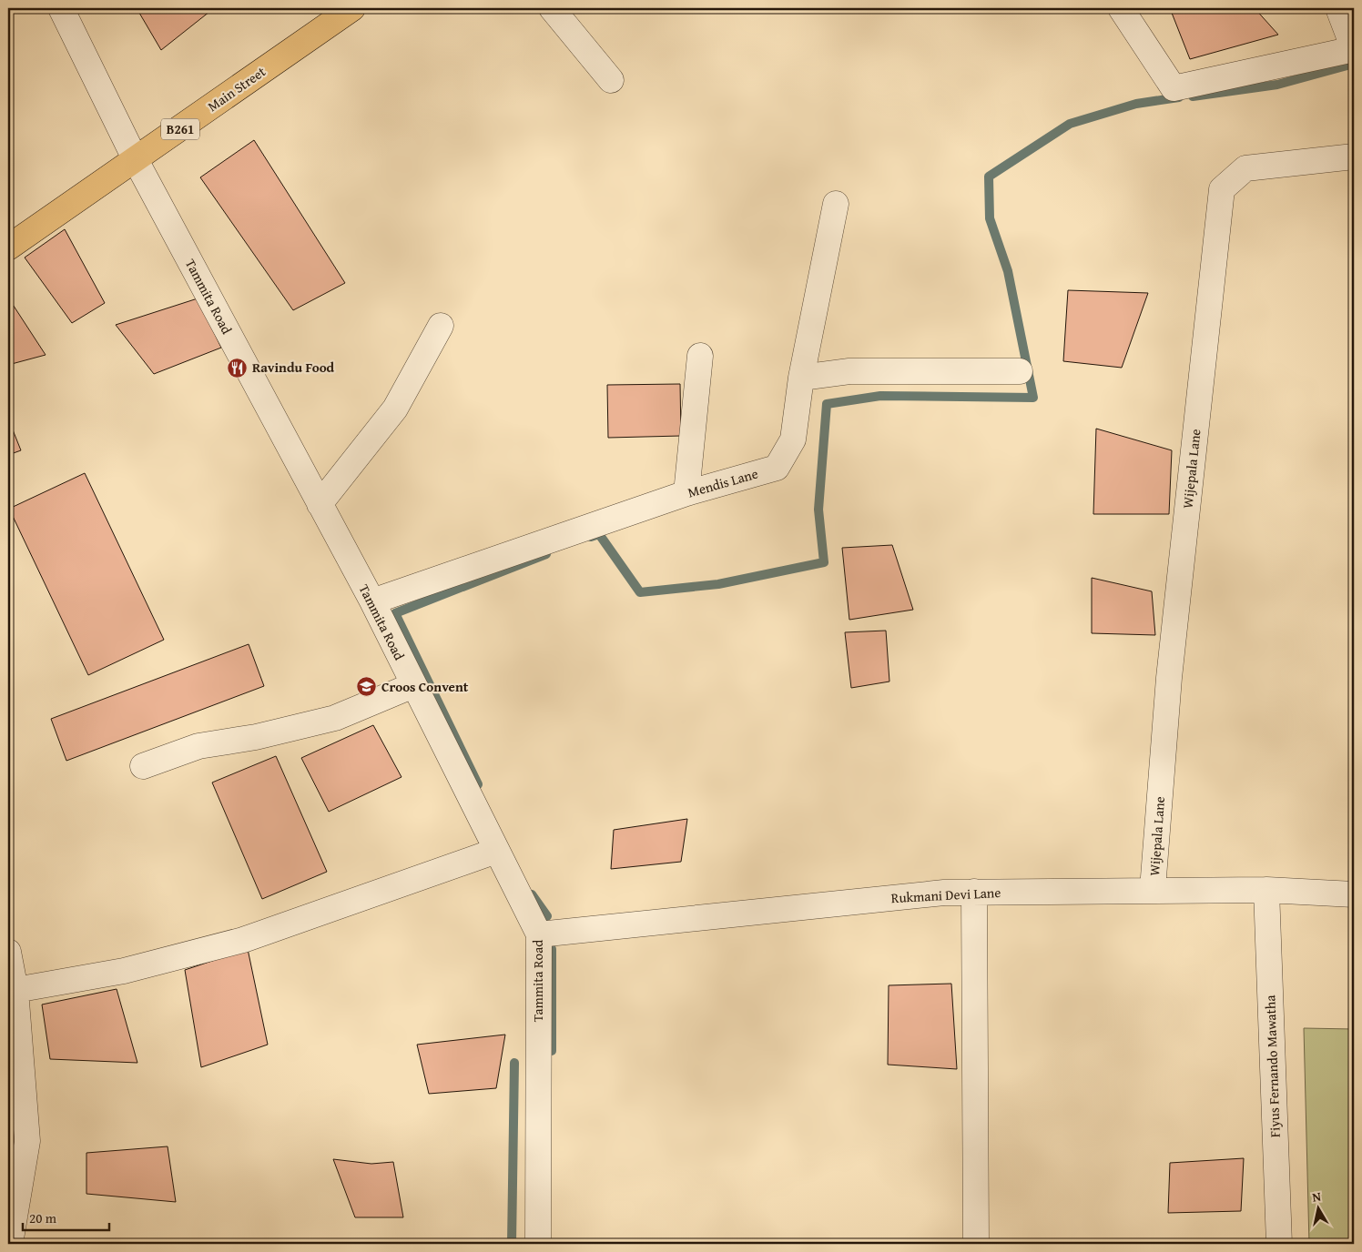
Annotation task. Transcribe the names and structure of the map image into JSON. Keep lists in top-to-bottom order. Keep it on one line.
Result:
{"streets":{"main road":["Main Street","B261"],"street":["Tammita Road","Wijepala Lane","Mendis Lane","Rukmani Devi Lane","Fiyus Fernando Mawatha"]},"crossings":[["Main Street","Tammita Road"],["Tammita Road","Mendis Lane"],["Tammita Road","Rukmani Devi Lane"],["Wijepala Lane","Rukmani Devi Lane"],["Rukmani Devi Lane","Fiyus Fernando Mawatha"]],"places":{"restaurant":["Ravindu Food"],"school or university":["Croos Convent"]},"scale_bar":"20 m","north":"top"}
